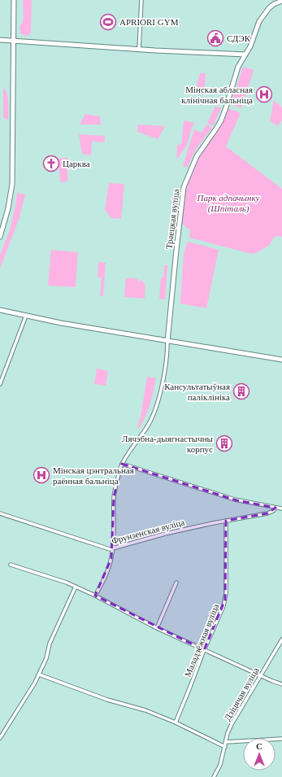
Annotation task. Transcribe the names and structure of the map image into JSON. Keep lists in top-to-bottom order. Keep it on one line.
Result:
{"streets":{"main road":["Траецкая вуліца"],"street":["Фрунзенская вуліца","Маладзёжная вуліца","Дзіцячая вуліца"]},"crossings":[["Фрунзенская вуліца","Маладзёжная вуліца"]],"parks":["Парк адпачынку (Шпіталь)"],"places":{"sports":["APRIORI GYM"],"public building":["СДЭК"],"hospital":["Мінская абласная клінічная бальніца","Мінская цэнтральная раённая бальніца"],"church":["Царква"],"building":["Кансультатыўная паліклініка","Лячэбна-дыягнастычны корпус"]},"north":"top"}
